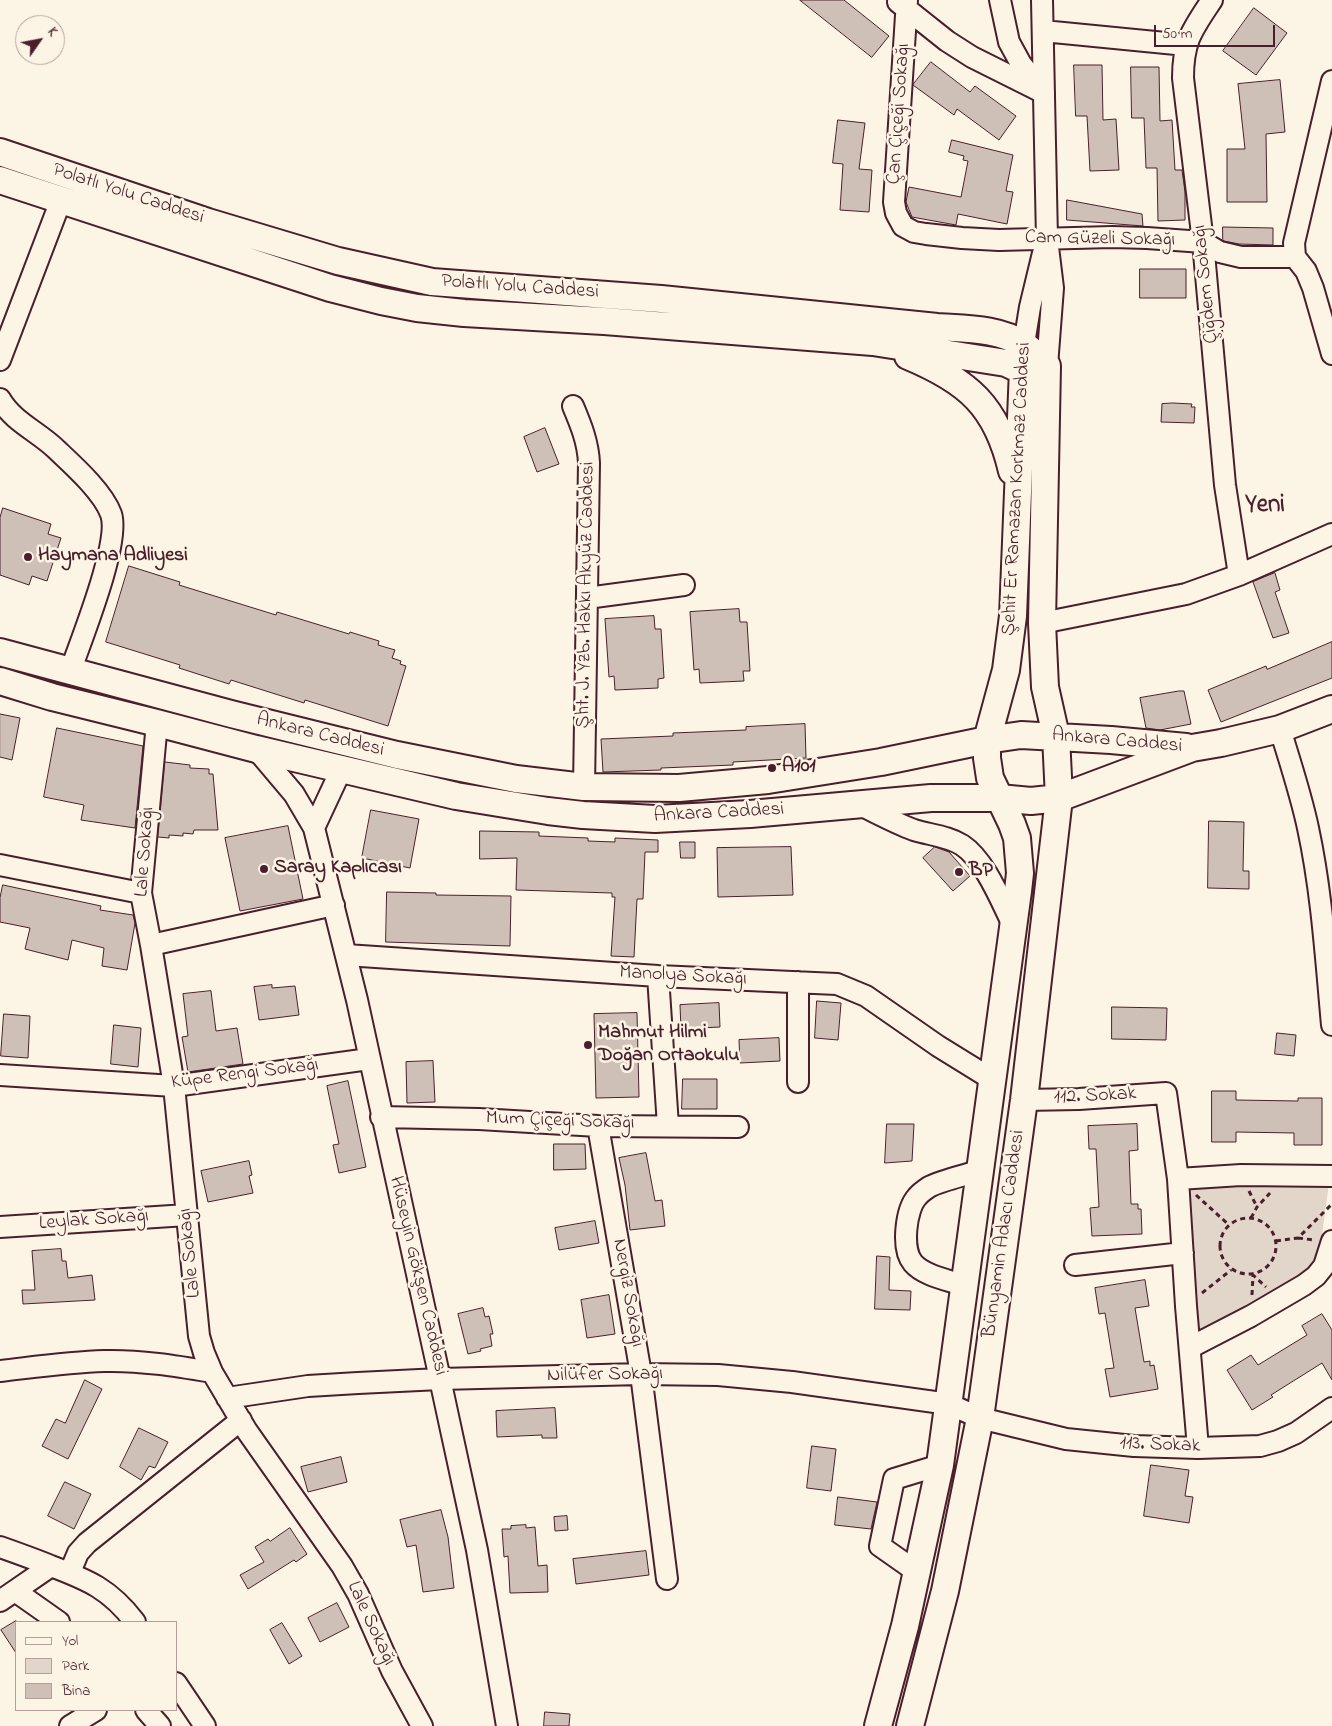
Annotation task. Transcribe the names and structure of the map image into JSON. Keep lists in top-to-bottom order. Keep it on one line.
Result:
{"streets":{"main road":["Polatlı Yolu Caddesi","Şehit Er Ramazan Korkmaz Caddesi","Ankara Caddesi","Bünyamin Adacı Caddesi"],"street":["Çan Çiçeği Sokağı","Cam Güzeli Sokağı","Çiğdem Sokağı","Şht. J. Yzb. Hakkı Akyüz Caddesi","Lale Sokağı","Manolya Sokağı","Küpe Rengi Sokağı","112. Sokak","Mum Çiçeği Sokağı","Leylak Sokağı","Hüseyin Gökşen Caddesi","Nergiz Sokağı","Nilüfer Sokağı","113. Sokak"]},"crossings":[["Çan Çiçeği Sokağı","Cam Güzeli Sokağı"],["Polatlı Yolu Caddesi","Şehit Er Ramazan Korkmaz Caddesi"],["Cam Güzeli Sokağı","Çiğdem Sokağı"],["Cam Güzeli Sokağı","Şehit Er Ramazan Korkmaz Caddesi"],["Şehit Er Ramazan Korkmaz Caddesi","Ankara Caddesi"],["Şehit Er Ramazan Korkmaz Caddesi","Manolya Sokağı"],["Şehit Er Ramazan Korkmaz Caddesi","Bünyamin Adacı Caddesi"],["Şehit Er Ramazan Korkmaz Caddesi","Nilüfer Sokağı"],["Şht. J. Yzb. Hakkı Akyüz Caddesi","Ankara Caddesi"],["Ankara Caddesi","Lale Sokağı"],["Ankara Caddesi","Bünyamin Adacı Caddesi"],["Ankara Caddesi","Hüseyin Gökşen Caddesi"],["Lale Sokağı","Küpe Rengi Sokağı"],["Lale Sokağı","Leylak Sokağı"],["Lale Sokağı","Nilüfer Sokağı"],["Manolya Sokağı","Hüseyin Gökşen Caddesi"],["Küpe Rengi Sokağı","Hüseyin Gökşen Caddesi"],["112. Sokak","Bünyamin Adacı Caddesi"],["Mum Çiçeği Sokağı","Hüseyin Gökşen Caddesi"],["Mum Çiçeği Sokağı","Nergiz Sokağı"],["Bünyamin Adacı Caddesi","Nilüfer Sokağı"],["Bünyamin Adacı Caddesi","113. Sokak"],["Hüseyin Gökşen Caddesi","Nilüfer Sokağı"],["Nergiz Sokağı","Nilüfer Sokağı"],["Nilüfer Sokağı","113. Sokak"]],"districts":["Yeni"],"places":["Haymana Adliyesi","A101","Saray Kaplıcası","BP","Mahmut Hilmi Doğan Ortaokulu"],"legend":["Yol","Park","Bina"],"scale_bar":"50 m","north":"top right"}
